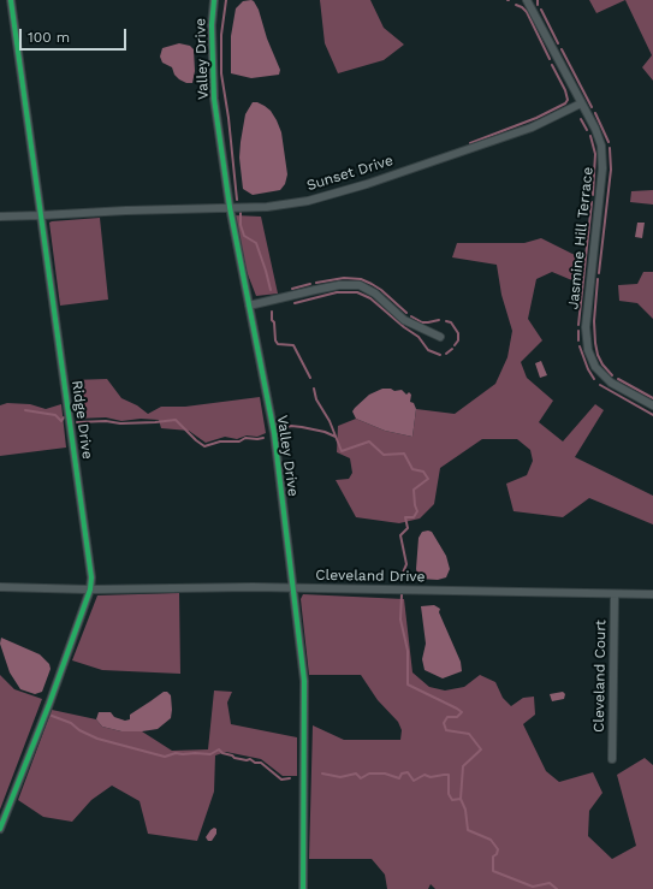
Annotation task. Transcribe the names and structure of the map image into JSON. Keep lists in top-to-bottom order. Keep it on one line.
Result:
{"streets":{"street":["Valley Drive","Sunset Drive","Jasmine Hill Terrace","Ridge Drive","Cleveland Drive","Cleveland Court"]},"crossings":[["Valley Drive","Sunset Drive"],["Valley Drive","Cleveland Drive"],["Sunset Drive","Jasmine Hill Terrace"],["Sunset Drive","Ridge Drive"],["Ridge Drive","Cleveland Drive"],["Cleveland Drive","Cleveland Court"]],"scale_bar":"100 m"}
